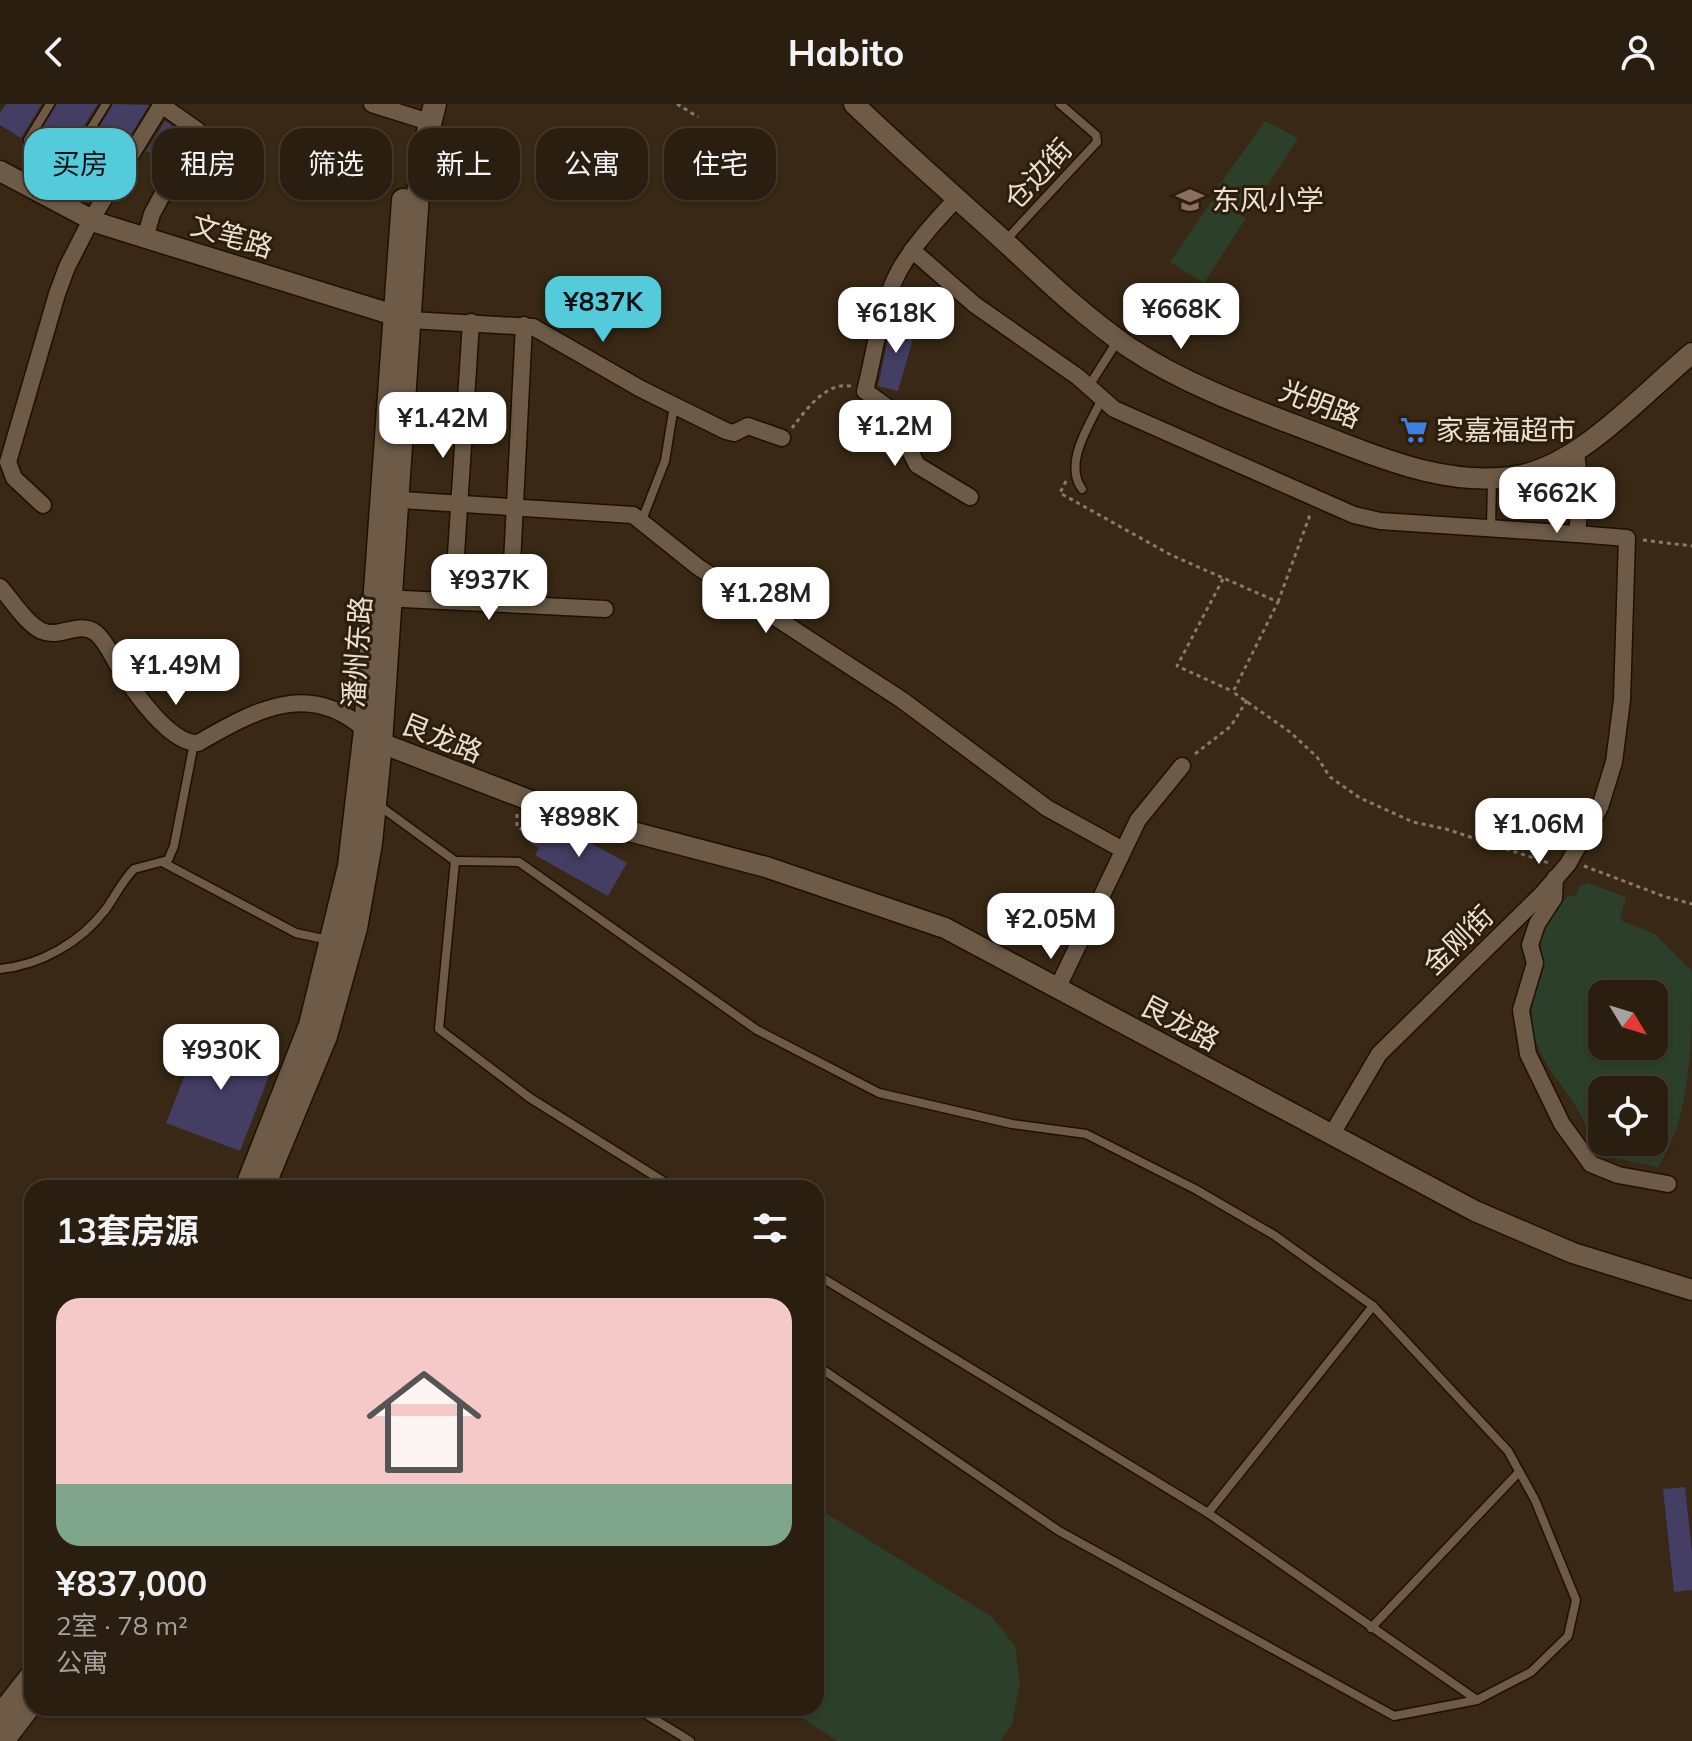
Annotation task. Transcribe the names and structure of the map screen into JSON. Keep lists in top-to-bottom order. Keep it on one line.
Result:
{"streets":{"main road":["潘州东路"],"street":["文笔路","光明路","艮龙路","金刚街"],"lane":["仓边街"]},"crossings":[["仓边街","光明路"],["文笔路","潘州东路"],["潘州东路","艮龙路"],["艮龙路","金刚街"]],"places":{"school or university":["东风小学"],"supermarket":["家嘉福超市"]},"north":"bottom right","page":{"header":"Habito","chip":["买房","租房","筛选","新上","公寓","住宅"],"price":["¥837K","¥668K","¥618K","¥1.42M","¥1.2M","¥662K","¥937K","¥1.28M","¥1.49M","¥898K","¥1.06M","¥2.05M","¥930K"],"heading":"13套房源","list":[{"name":"¥837,000","note":"2室 · 78 m² · 公寓"}]}}
